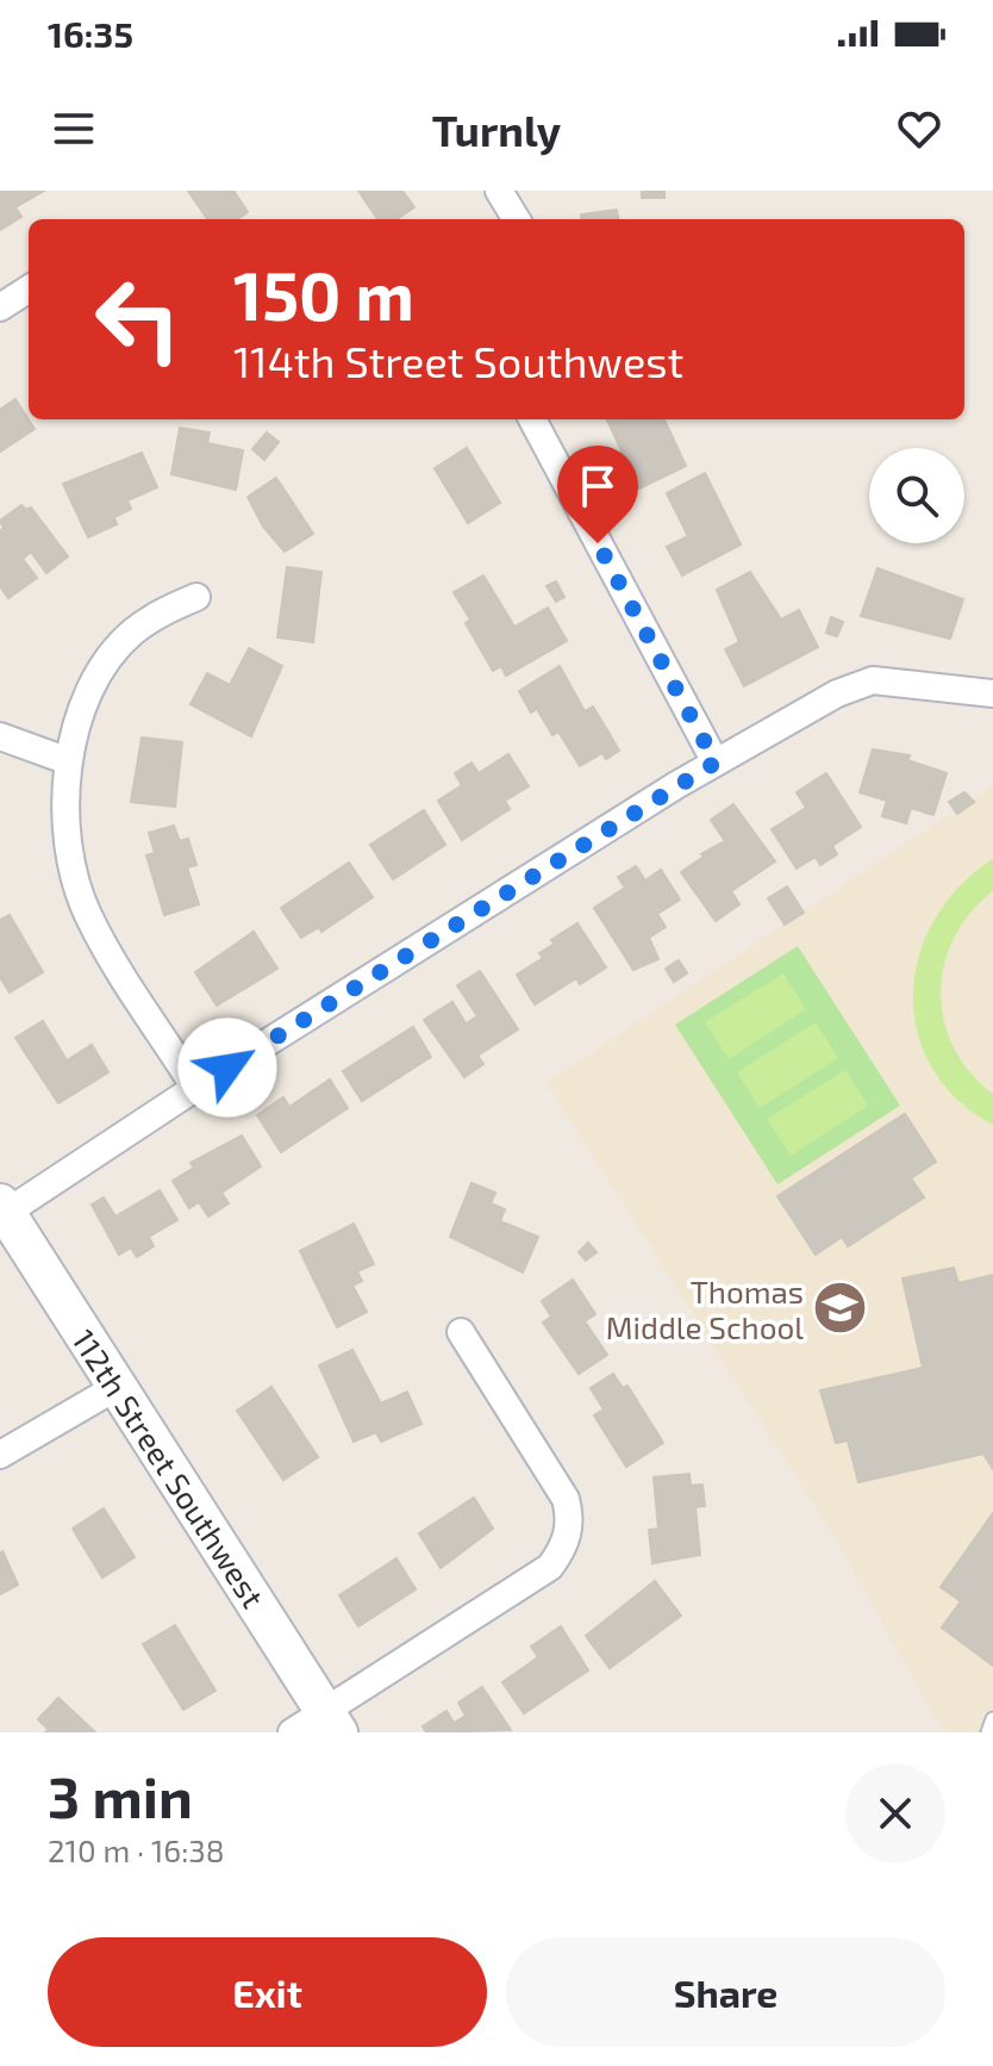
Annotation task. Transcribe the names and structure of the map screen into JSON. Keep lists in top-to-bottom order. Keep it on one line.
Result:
{"streets":{"street":["112th Street Southwest"]},"places":{"school or university":["Thomas Middle School"]},"page":{"status":"16:35","header":"Turnly","turn":["150 m","114th Street Southwest"],"heading":["3 min","210 m · 16:38"],"buttons":["Exit","Share"]}}
